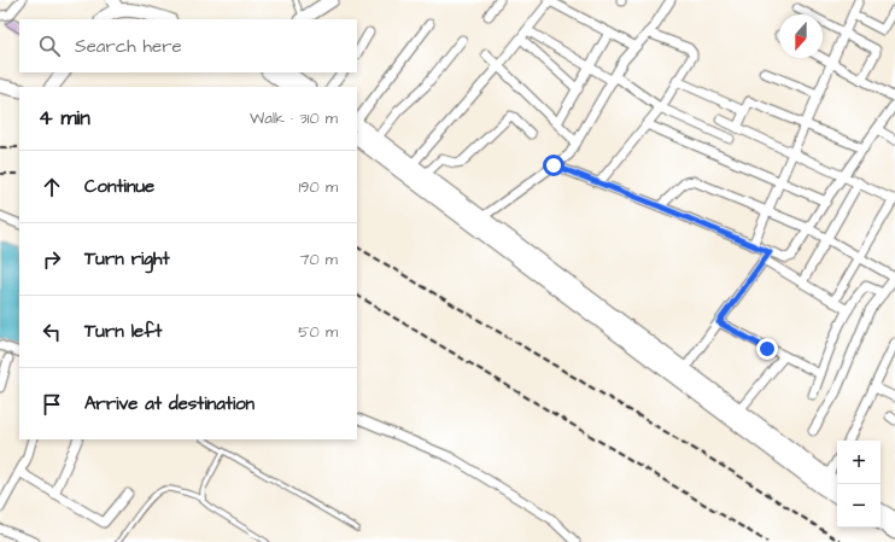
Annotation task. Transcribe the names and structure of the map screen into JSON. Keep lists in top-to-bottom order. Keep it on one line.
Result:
{"north":"bottom","page":{"search":"Search here","heading":["4 min","Walk · 310 m"],"list":[["Continue","190 m"],["Turn right","70 m"],["Turn left","50 m"],"Arrive at destination"],"map_buttons":["+","−"]}}
